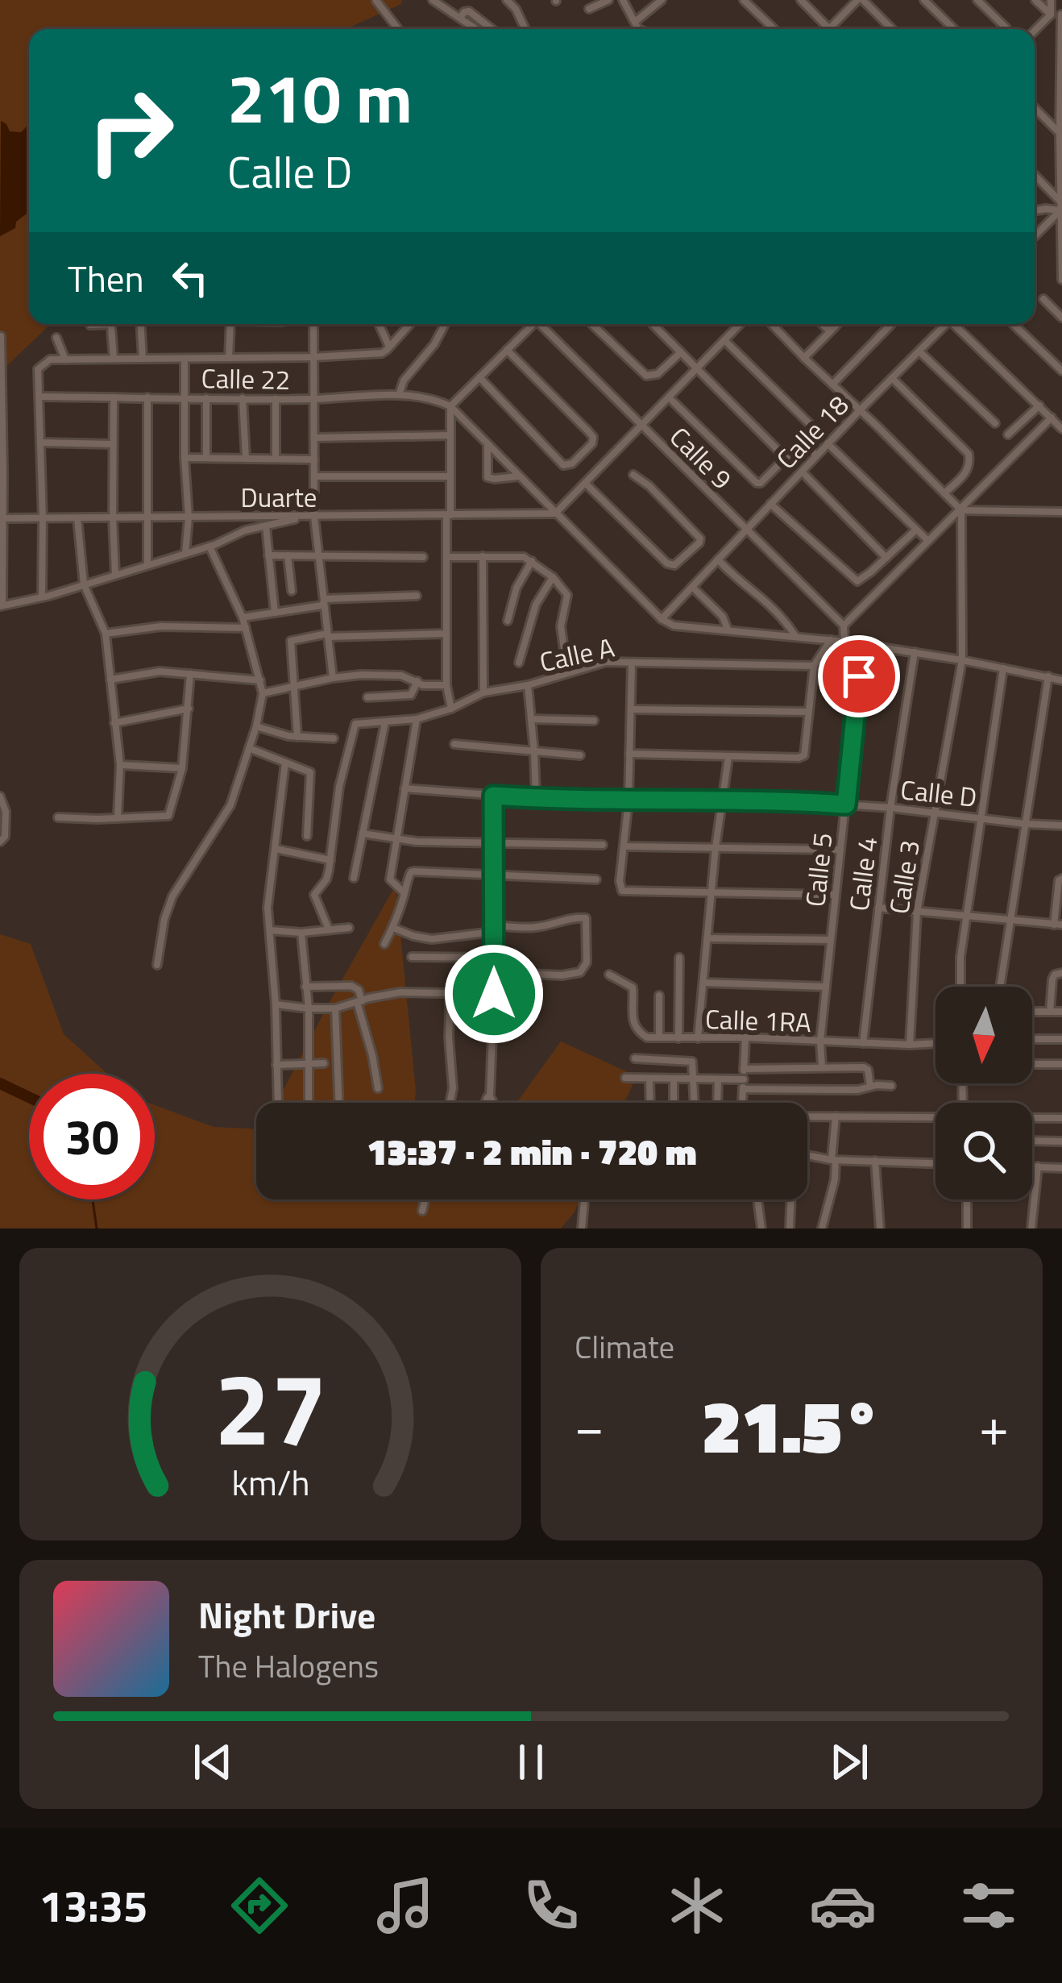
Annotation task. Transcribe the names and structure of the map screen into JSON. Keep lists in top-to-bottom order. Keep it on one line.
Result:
{"streets":{"street":["Calle 22","Calle 18","Calle 9","Duarte","Calle A","Calle D","Calle 5","Calle 4","Calle 3","Calle 1RA"]},"crossings":[["Calle 18","Calle 9"],["Calle D","Calle 5"],["Calle D","Calle 4"],["Calle D","Calle 3"],["Calle 5","Calle 1RA"],["Calle 4","Calle 1RA"],["Calle 3","Calle 1RA"]],"north":"bottom","page":{"turn":["210 m","Calle D"],"then":"Then","limit":"30","trip":"13:37 · 2 min · 720 m","tile":"Climate","heat":["−","21.5°","+"],"song":["Night Drive","The Halogens"],"tabs":"13:35","gauge":["27","km/h"]}}
